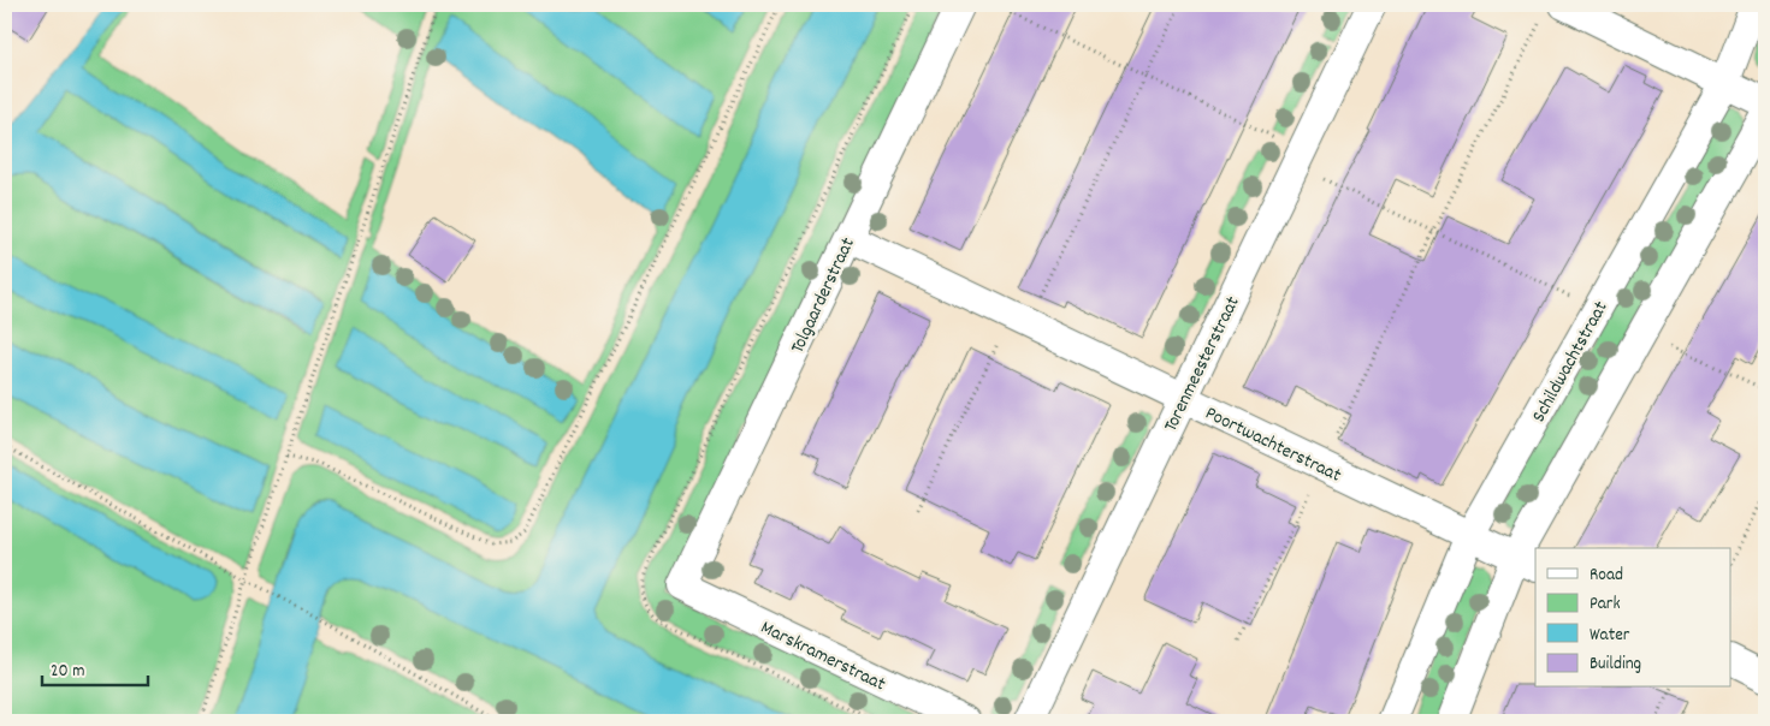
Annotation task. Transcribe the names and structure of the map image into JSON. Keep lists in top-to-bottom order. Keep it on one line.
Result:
{"streets":{"street":["Tolgaarderstraat","Schildwachtstraat","Torenmeesterstraat","Poortwachterstraat","Marskramerstraat"]},"crossings":[["Tolgaarderstraat","Poortwachterstraat"],["Tolgaarderstraat","Marskramerstraat"],["Schildwachtstraat","Poortwachterstraat"],["Torenmeesterstraat","Poortwachterstraat"]],"legend":["Road","Park","Water","Building"],"scale_bar":"20 m"}
